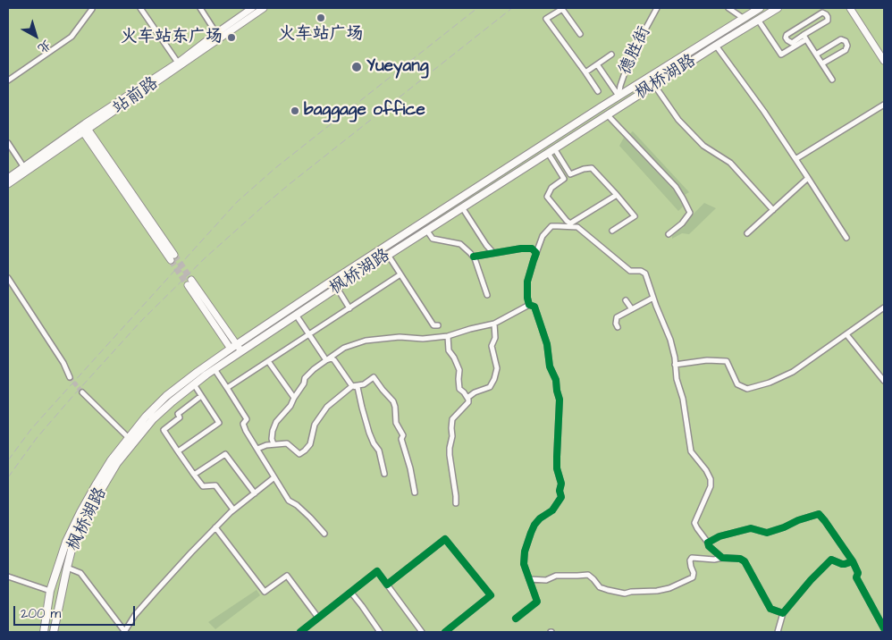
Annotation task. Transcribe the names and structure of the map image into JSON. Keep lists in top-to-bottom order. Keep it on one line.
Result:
{"streets":{"main road":["枫桥湖路","站前路"],"street":["德胜街"]},"crossings":[["德胜街","枫桥湖路"]],"places":["火车站广场","火车站东广场","Yueyang","baggage office"],"scale_bar":"200 m","north":"bottom right"}
